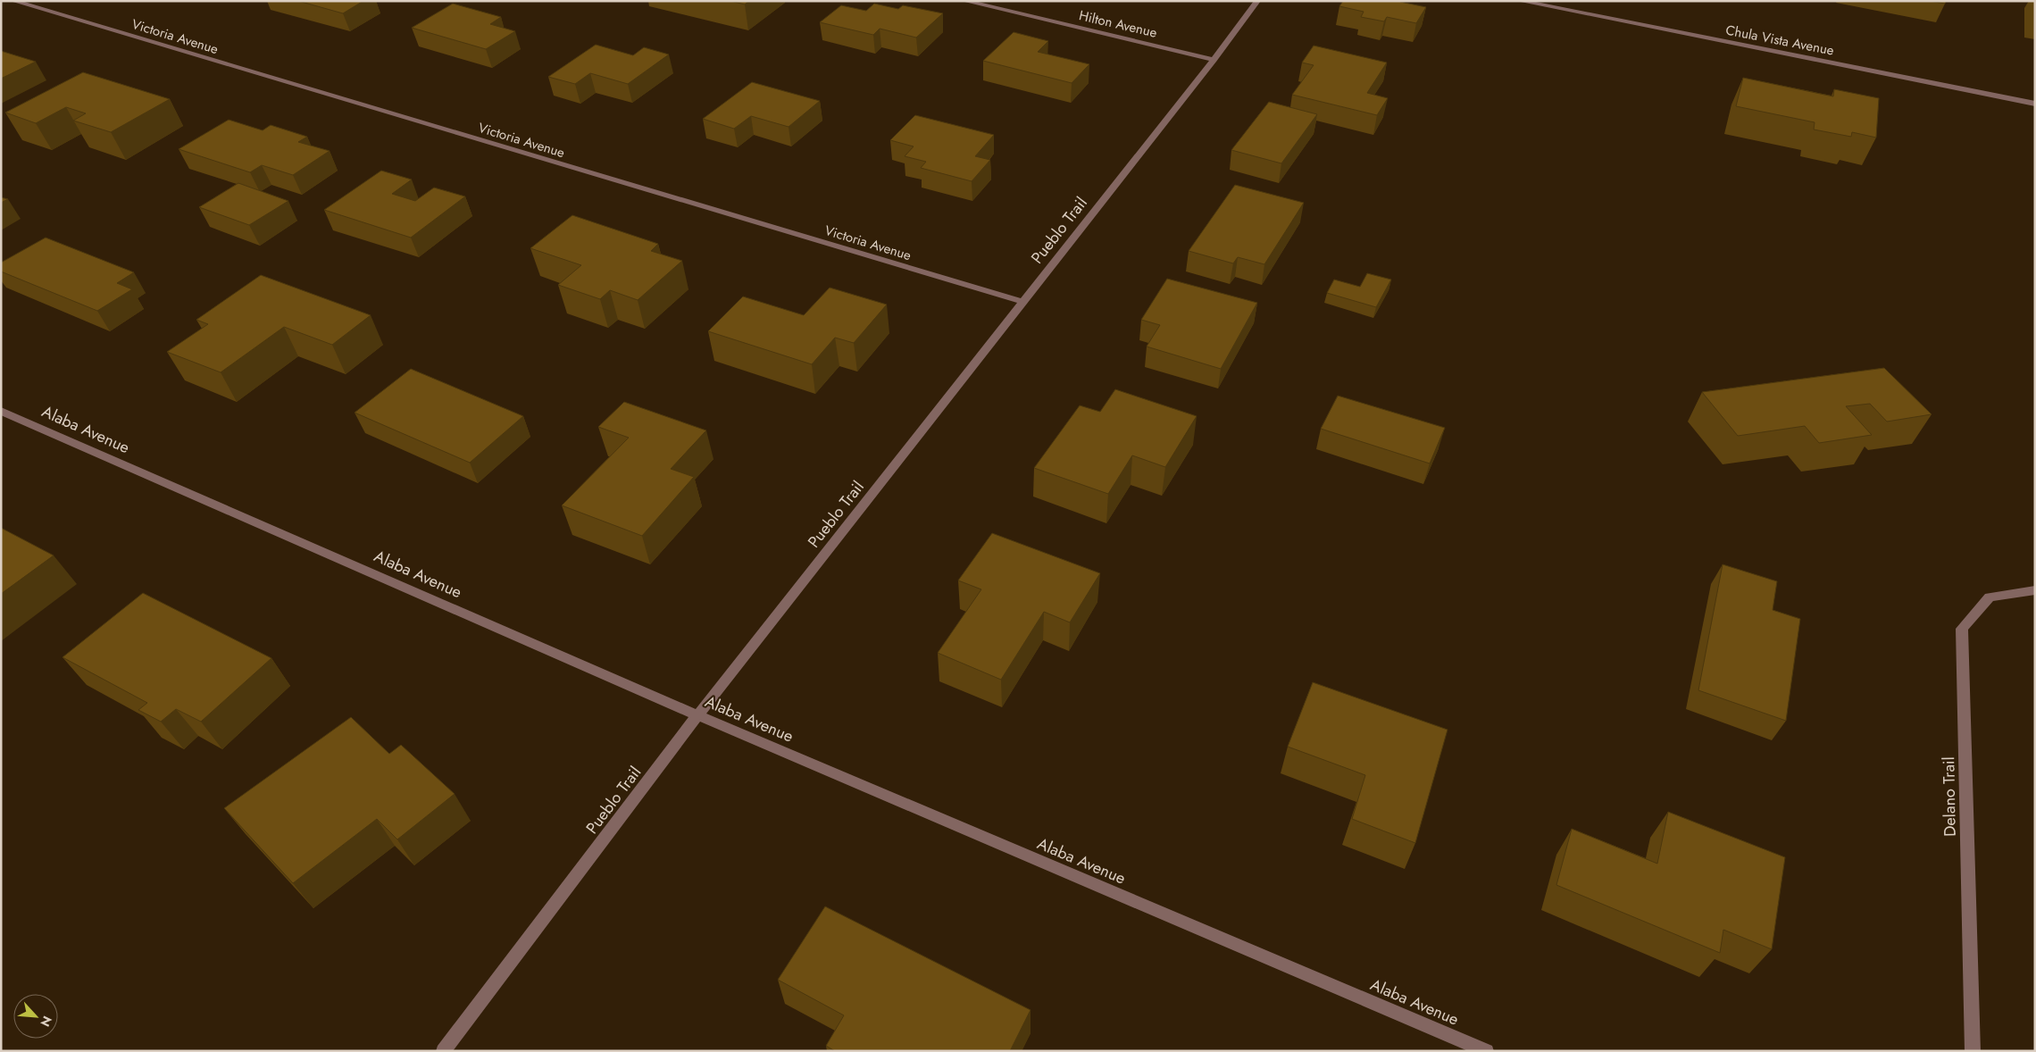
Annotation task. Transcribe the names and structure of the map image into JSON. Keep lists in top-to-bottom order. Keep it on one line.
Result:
{"streets":{"street":["Hilton Avenue","Victoria Avenue","Chula Vista Avenue","Pueblo Trail","Alaba Avenue","Delano Trail"]},"crossings":[["Hilton Avenue","Pueblo Trail"],["Victoria Avenue","Pueblo Trail"],["Pueblo Trail","Alaba Avenue"]],"north":"bottom right"}
